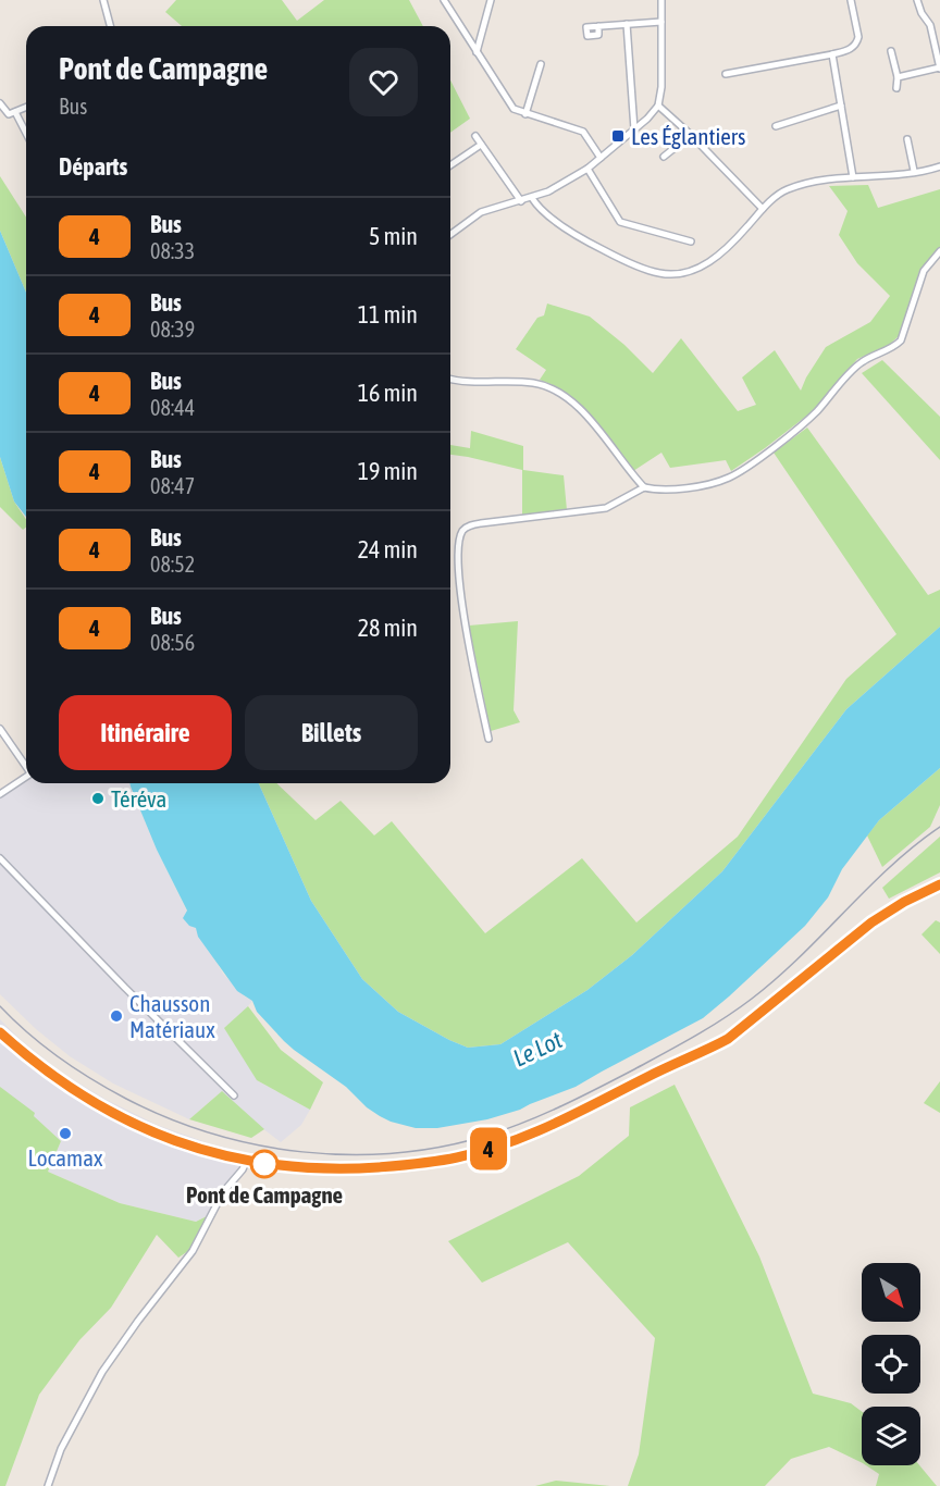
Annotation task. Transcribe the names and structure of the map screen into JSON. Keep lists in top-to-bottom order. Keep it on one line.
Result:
{"water":["Le Lot"],"places":{"transit":["Les Églantiers"],"other":["Téréva","Chausson Matériaux","Locamax","Pont de Campagne"]},"lines":["bus line 4"],"north":"bottom right","page":{"on_map":"4","heading":[["Pont de Campagne","Bus"],"Départs"],"list":[{"mark":"4","name":"Bus","note":"08:33","value":"5 min"},{"mark":"4","name":"Bus","note":"08:39","value":"11 min"},{"mark":"4","name":"Bus","note":"08:44","value":"16 min"},{"mark":"4","name":"Bus","note":"08:47","value":"19 min"},{"mark":"4","name":"Bus","note":"08:52","value":"24 min"},{"mark":"4","name":"Bus","note":"08:56","value":"28 min"}],"buttons":["Itinéraire","Billets"]}}
